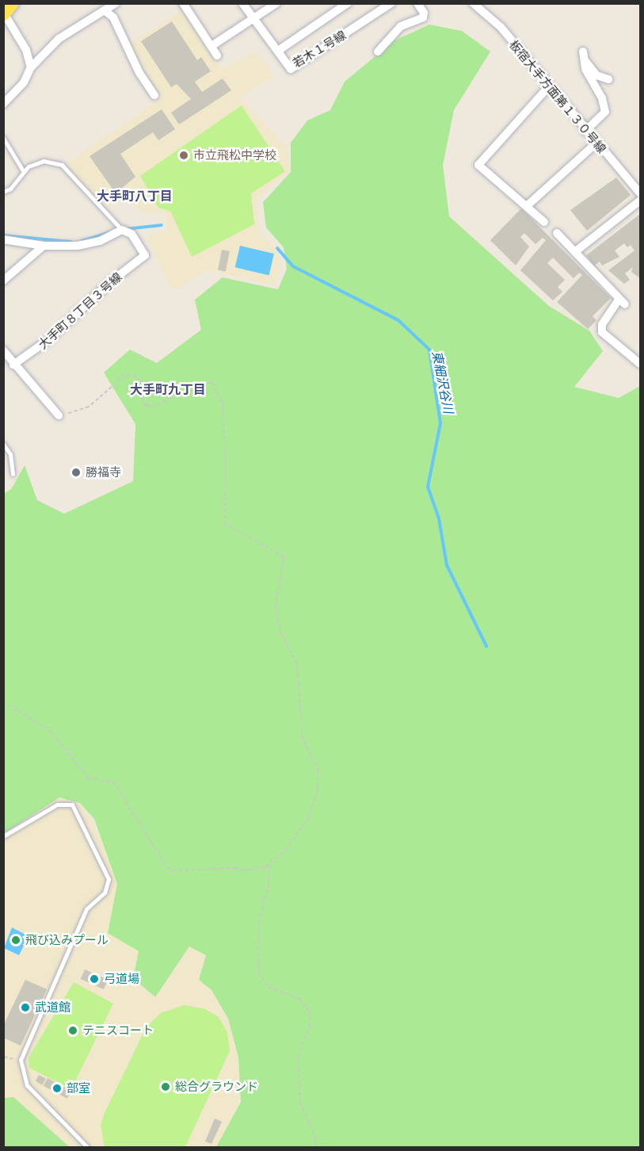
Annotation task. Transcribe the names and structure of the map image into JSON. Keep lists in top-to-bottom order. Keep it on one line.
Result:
{"streets":{"street":["若木１号線","板宿大手方面第１３０号線","大手町８丁目３号線"]},"districts":["大手町八丁目","大手町九丁目"],"water":["東細沢谷川"],"places":["市立飛松中学校","勝福寺","飛び込みプール","弓道場","武道館","テニスコート","総合グラウンド","部室"]}
